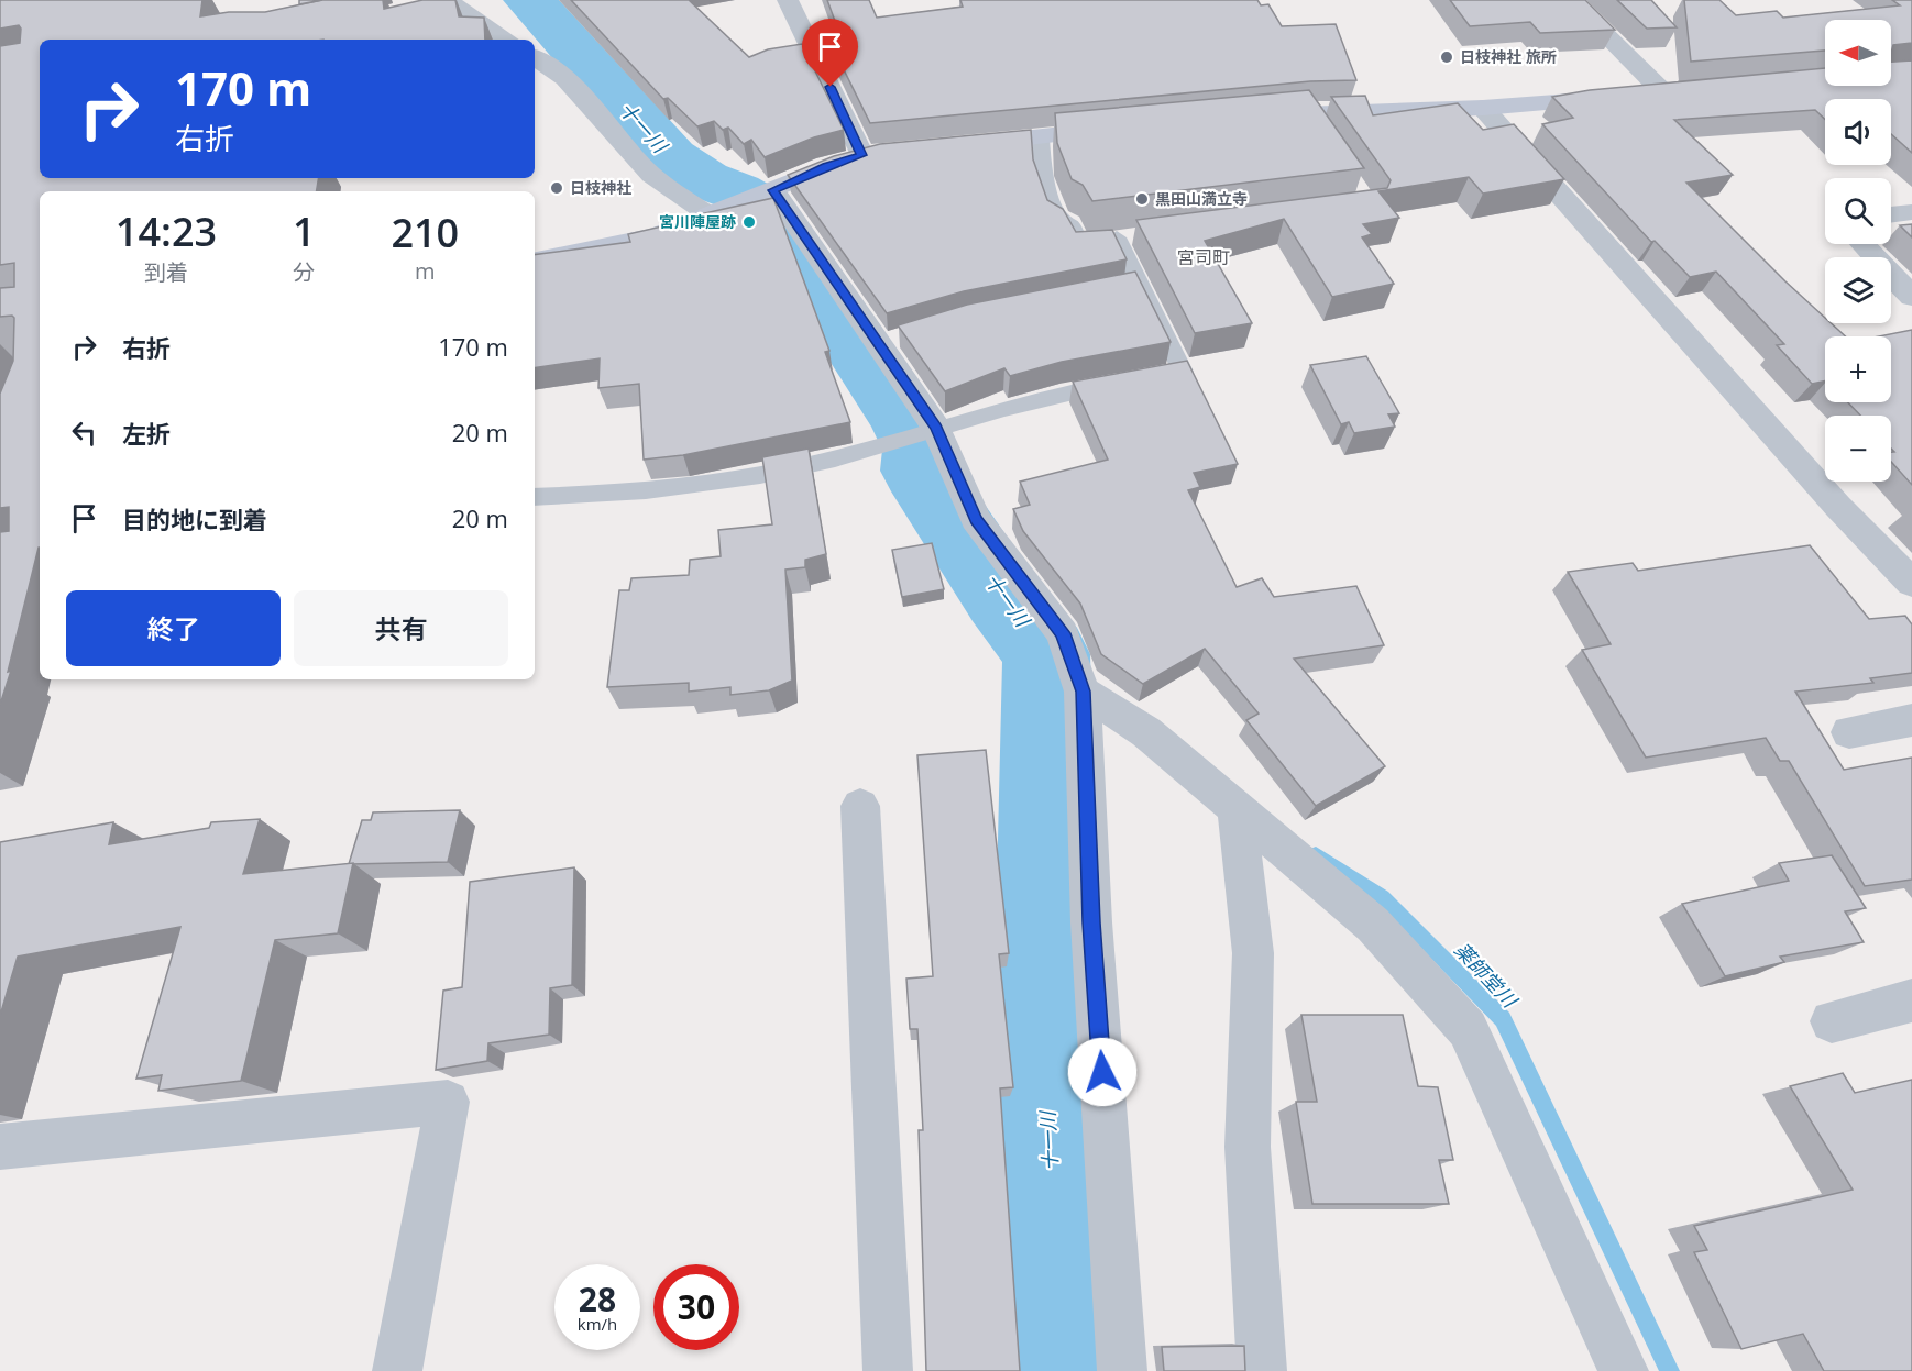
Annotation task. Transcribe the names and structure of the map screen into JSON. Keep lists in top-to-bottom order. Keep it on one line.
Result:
{"districts":["宮司町"],"water":["十一川","薬師堂川"],"places":["日枝神社 旅所","日枝神社","黒田山満立寺","宮川陣屋跡"],"north":"left","page":{"map_buttons":["+","−"],"turn":["170 m","右折"],"eta":["14:23","到着","1","分","210","m"],"list":[{"name":"右折","value":"170 m"},{"name":"左折","value":"20 m"},{"name":"目的地に到着","value":"20 m"}],"buttons":["終了","共有"],"speed":"28 km/h","limit":"30"}}
